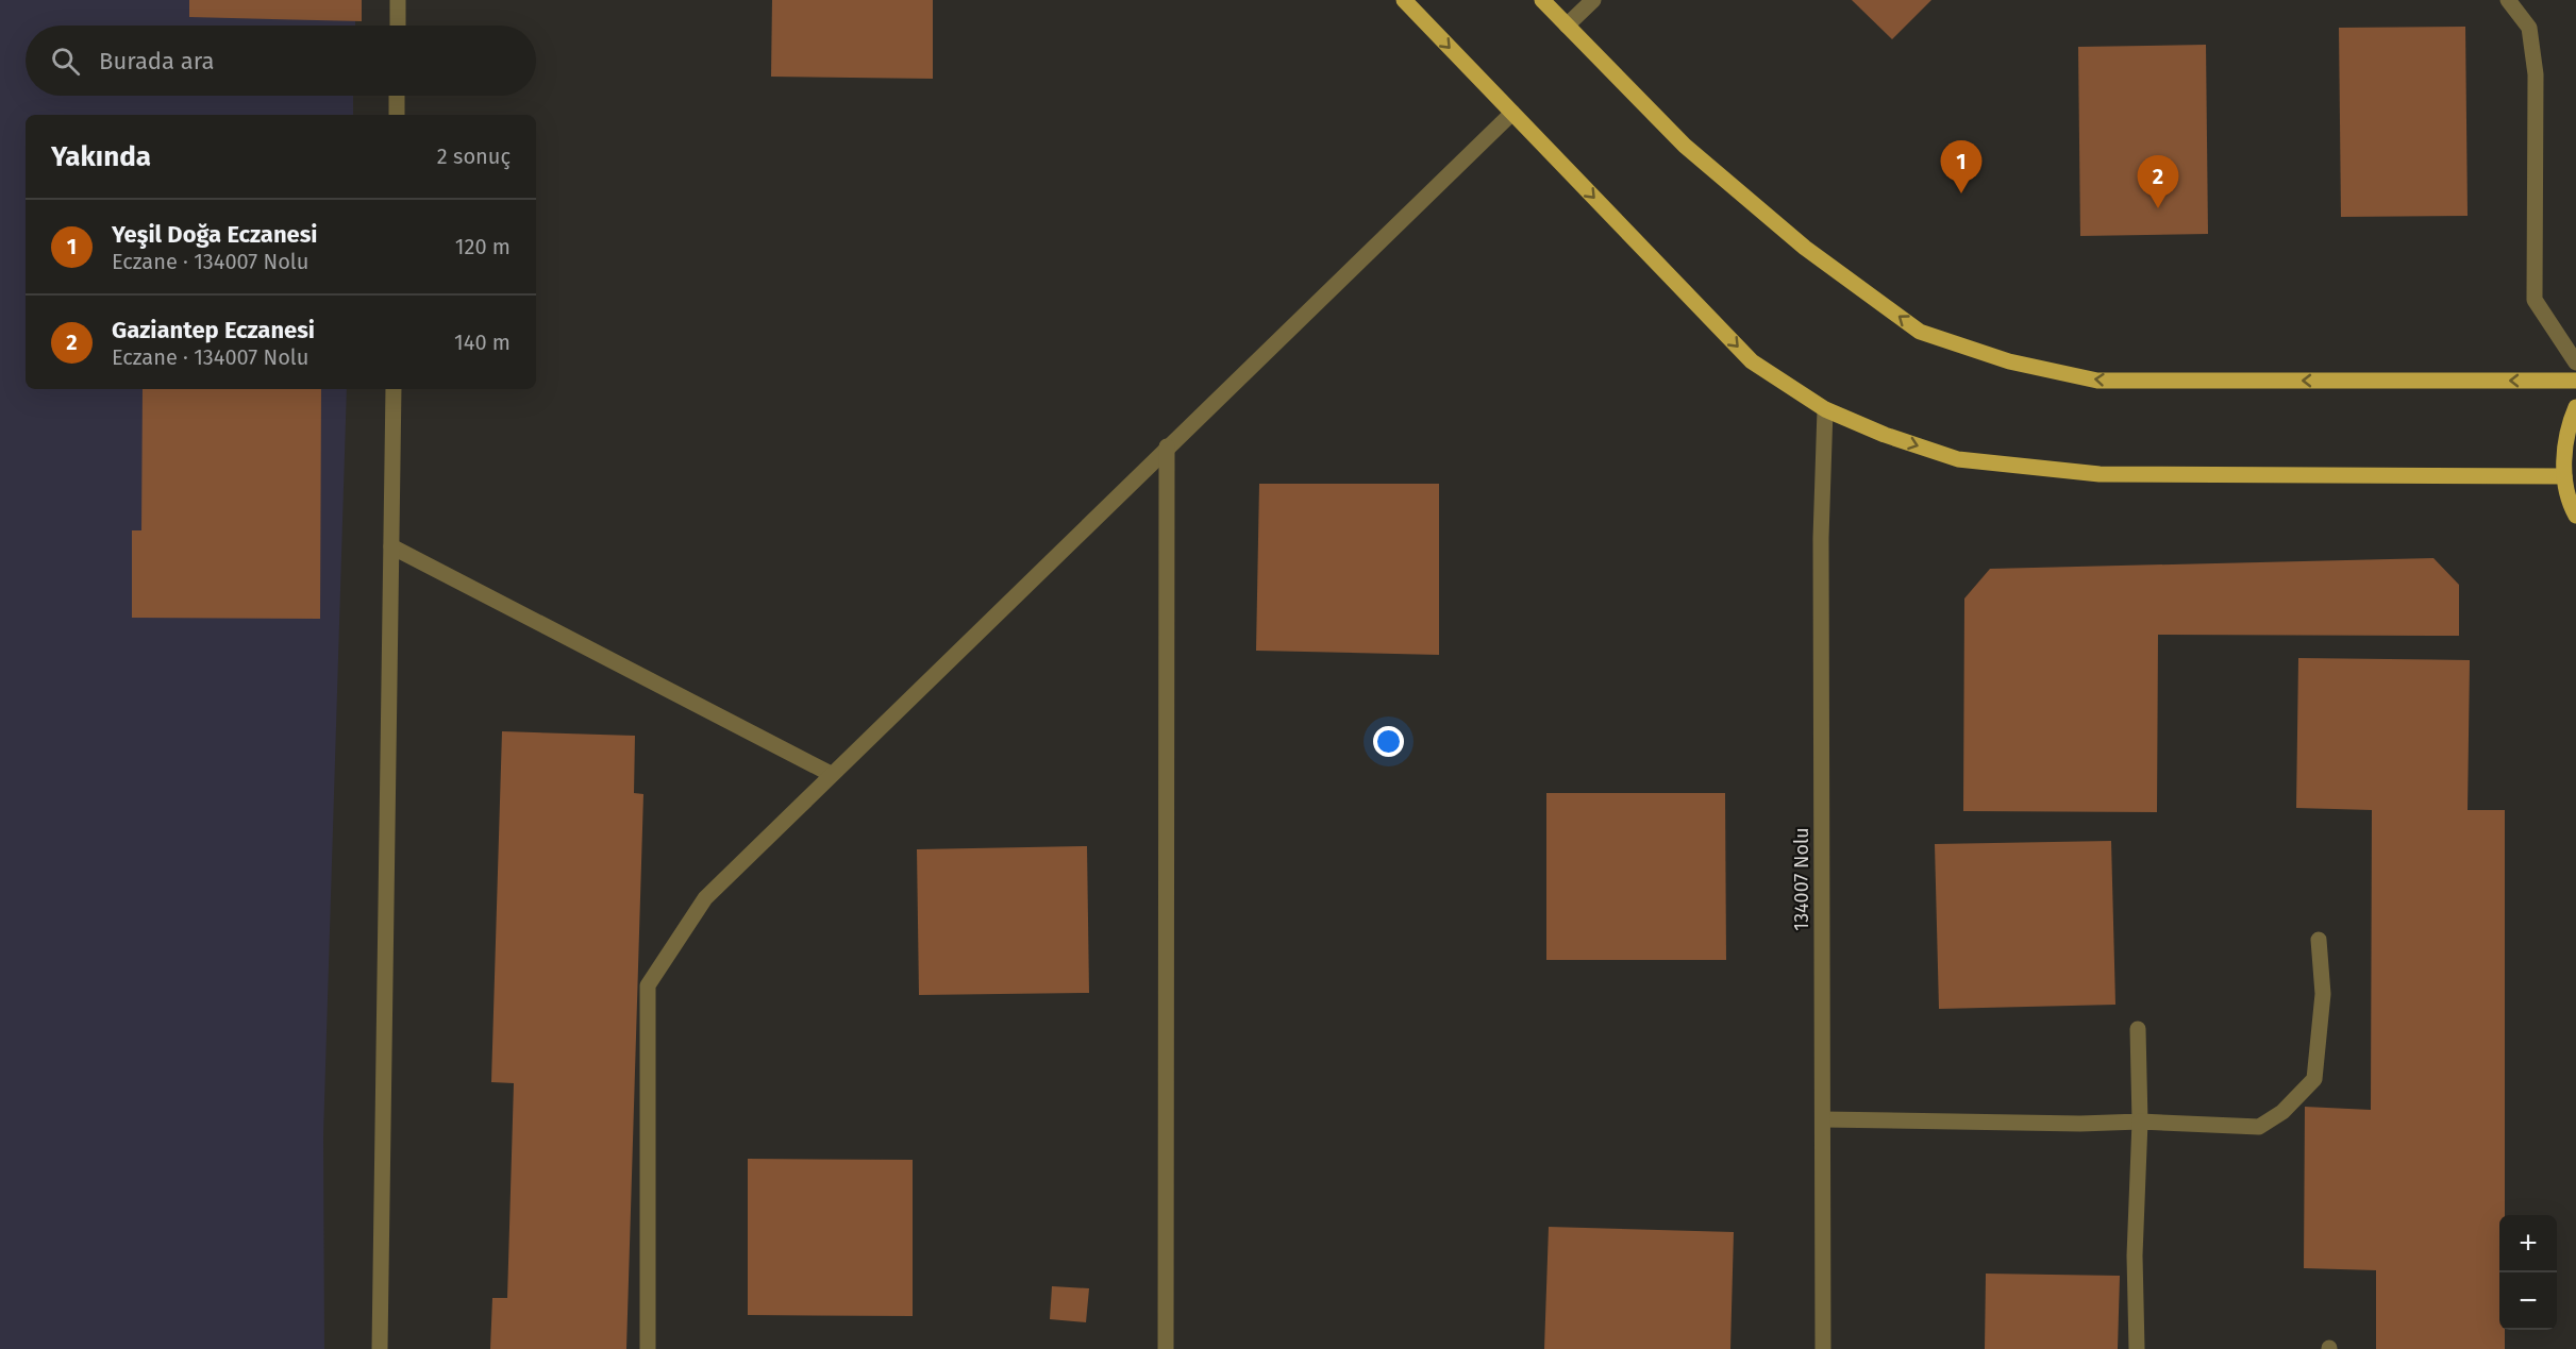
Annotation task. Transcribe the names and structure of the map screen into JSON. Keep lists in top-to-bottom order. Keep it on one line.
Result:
{"streets":{"street":["134007 Nolu"]},"page":{"search":"Burada ara","heading":["Yakında","2 sonuç"],"pins":["1","2"],"list":[{"mark":"1","name":"Yeşil Doğa Eczanesi","note":"Eczane · 134007 Nolu","value":"120 m"},{"mark":"2","name":"Gaziantep Eczanesi","note":"Eczane · 134007 Nolu","value":"140 m"}],"map_buttons":["+","−"]}}
